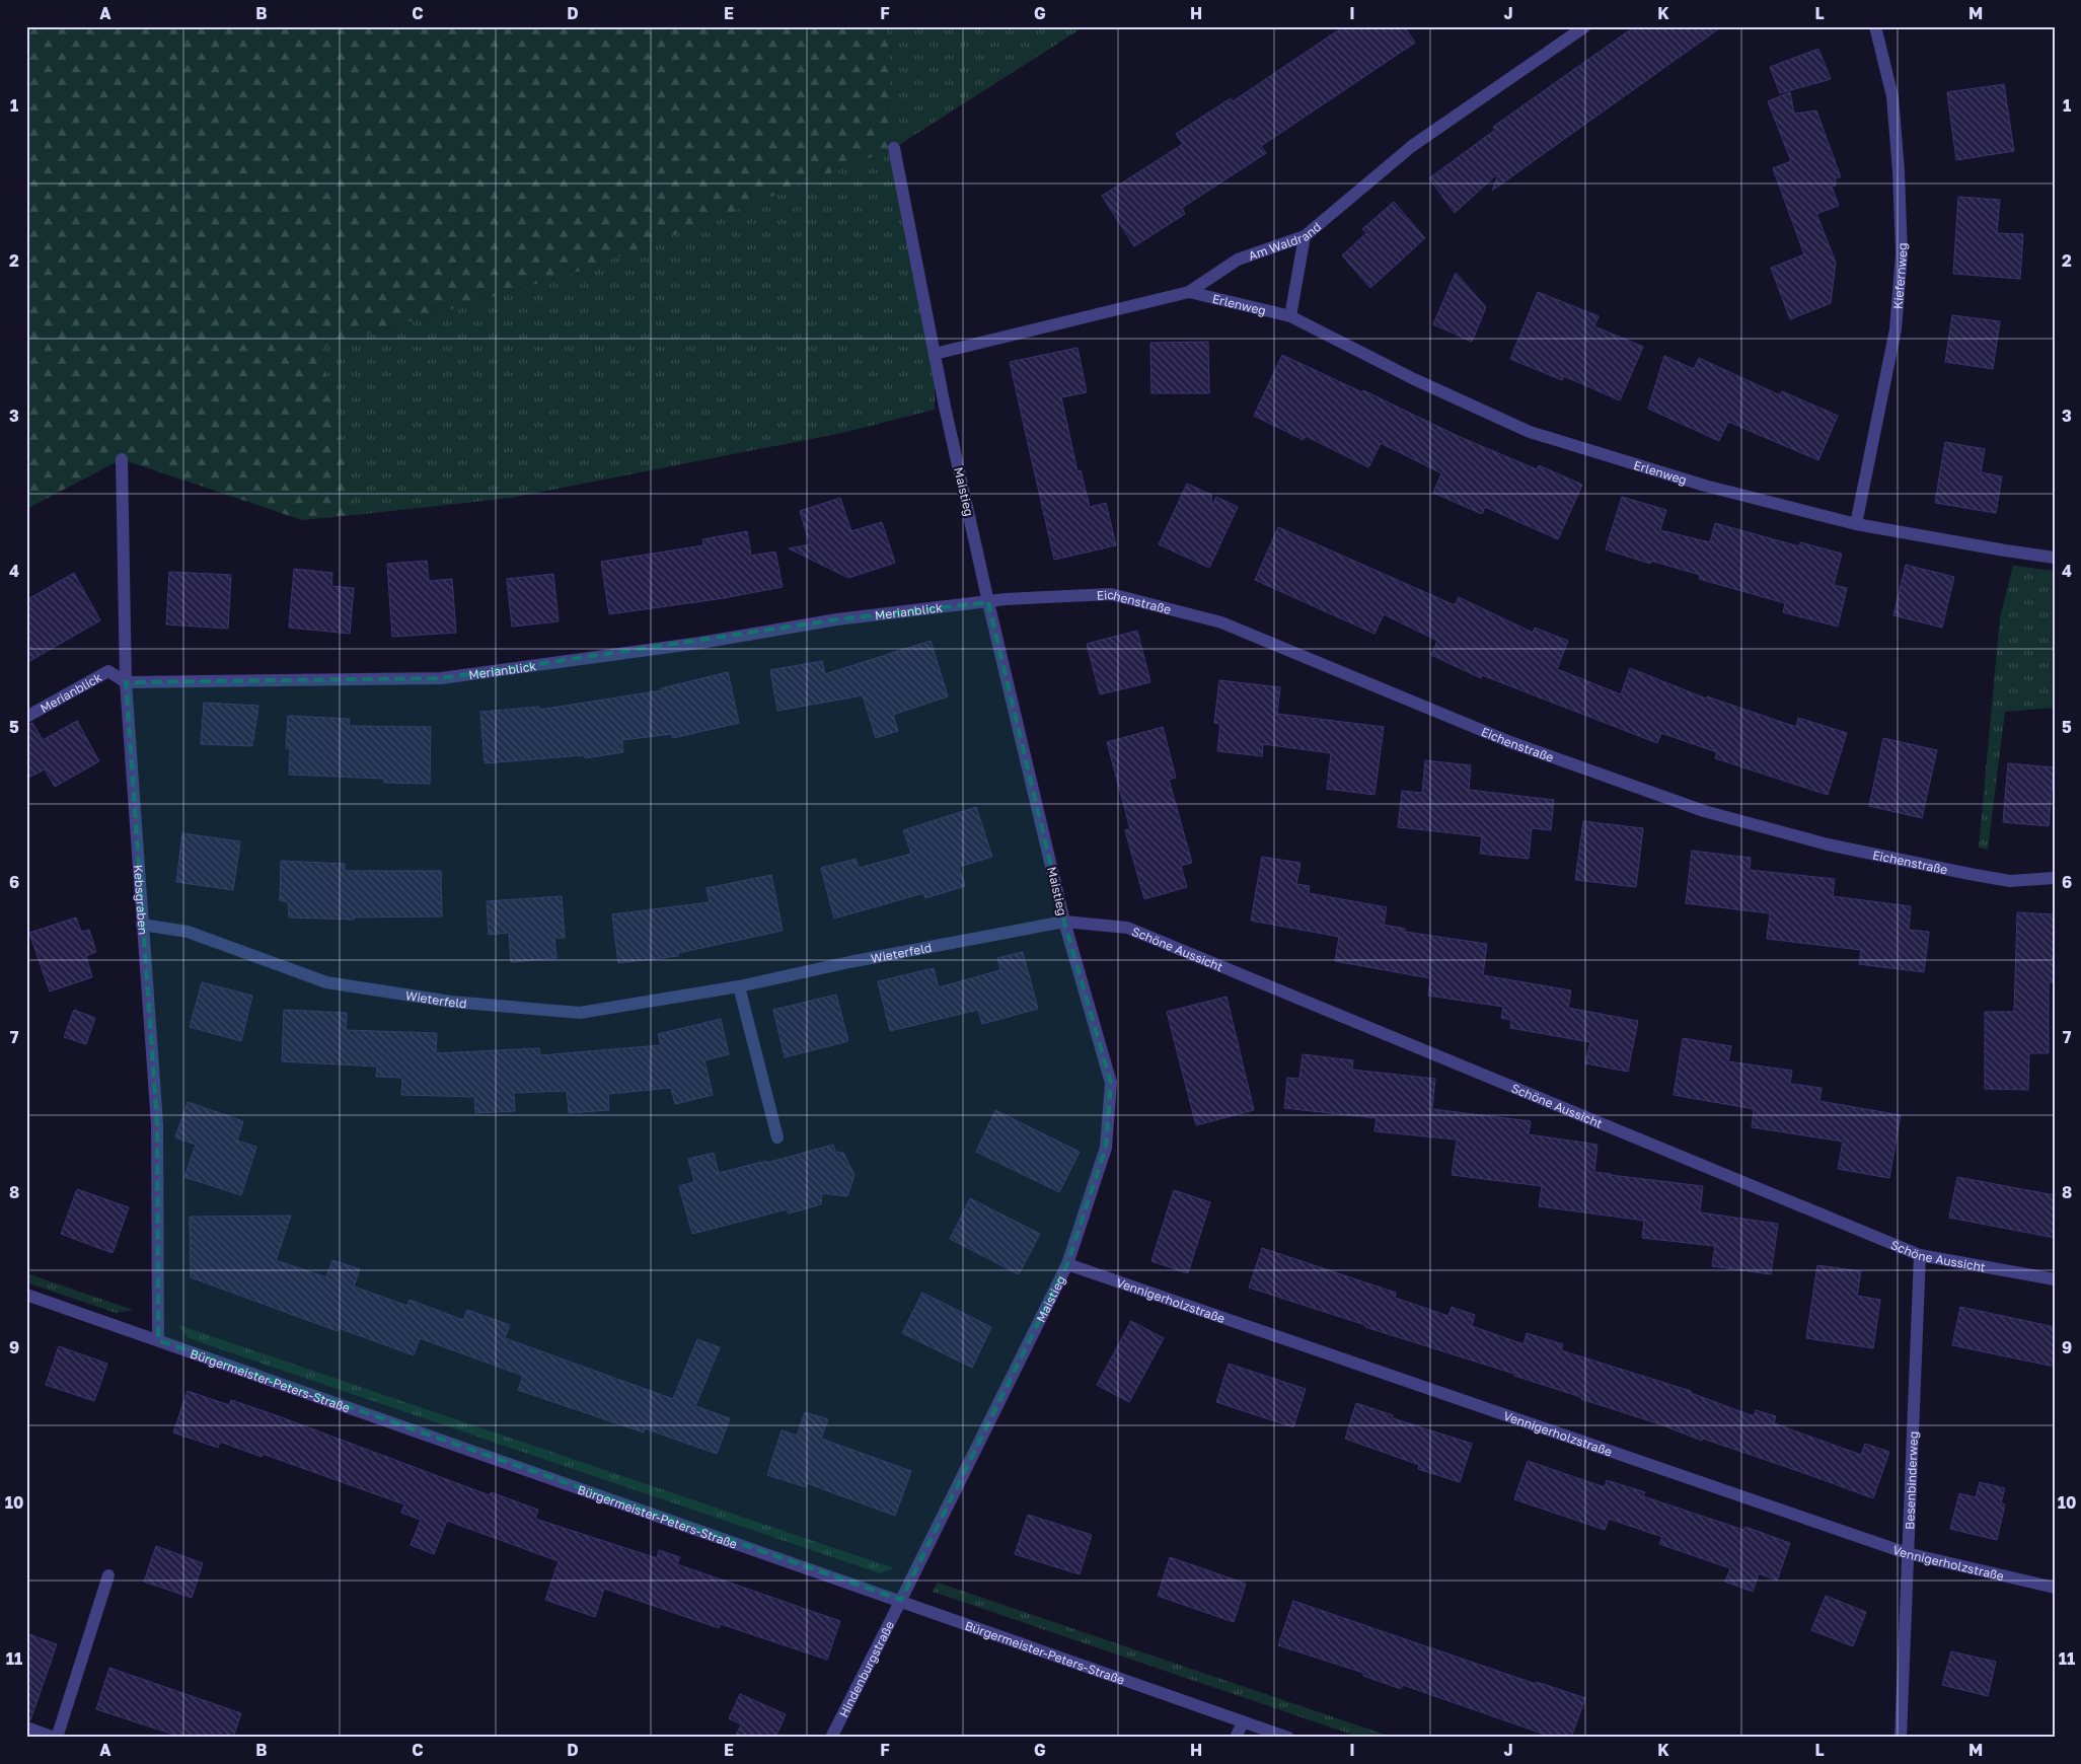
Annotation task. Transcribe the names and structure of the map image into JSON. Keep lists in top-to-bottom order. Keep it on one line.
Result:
{"streets":{"street":["Am Waldrand","Kiefernweg","Erlenweg","Maistieg","Eichenstraße","Merianblick","Kebsgraben","Schöne Aussicht","Wieterfeld","Vennigerholzstraße","Bürgermeister-Peters-Straße","Besenbinderweg","Hindenburgstraße"]},"crossings":[["Am Waldrand","Erlenweg"],["Am Waldrand","Maistieg"],["Kiefernweg","Erlenweg"],["Maistieg","Eichenstraße"],["Maistieg","Merianblick"],["Maistieg","Schöne Aussicht"],["Maistieg","Wieterfeld"],["Maistieg","Vennigerholzstraße"],["Maistieg","Bürgermeister-Peters-Straße"],["Maistieg","Hindenburgstraße"],["Eichenstraße","Merianblick"],["Merianblick","Kebsgraben"],["Kebsgraben","Wieterfeld"],["Kebsgraben","Bürgermeister-Peters-Straße"],["Schöne Aussicht","Wieterfeld"],["Schöne Aussicht","Besenbinderweg"],["Vennigerholzstraße","Besenbinderweg"],["Bürgermeister-Peters-Straße","Hindenburgstraße"]],"grid":{"columns":["A","B","C","D","E","F","G","H","I","J","K","L","M"],"rows":["1","2","3","4","5","6","7","8","9","10","11"]}}
